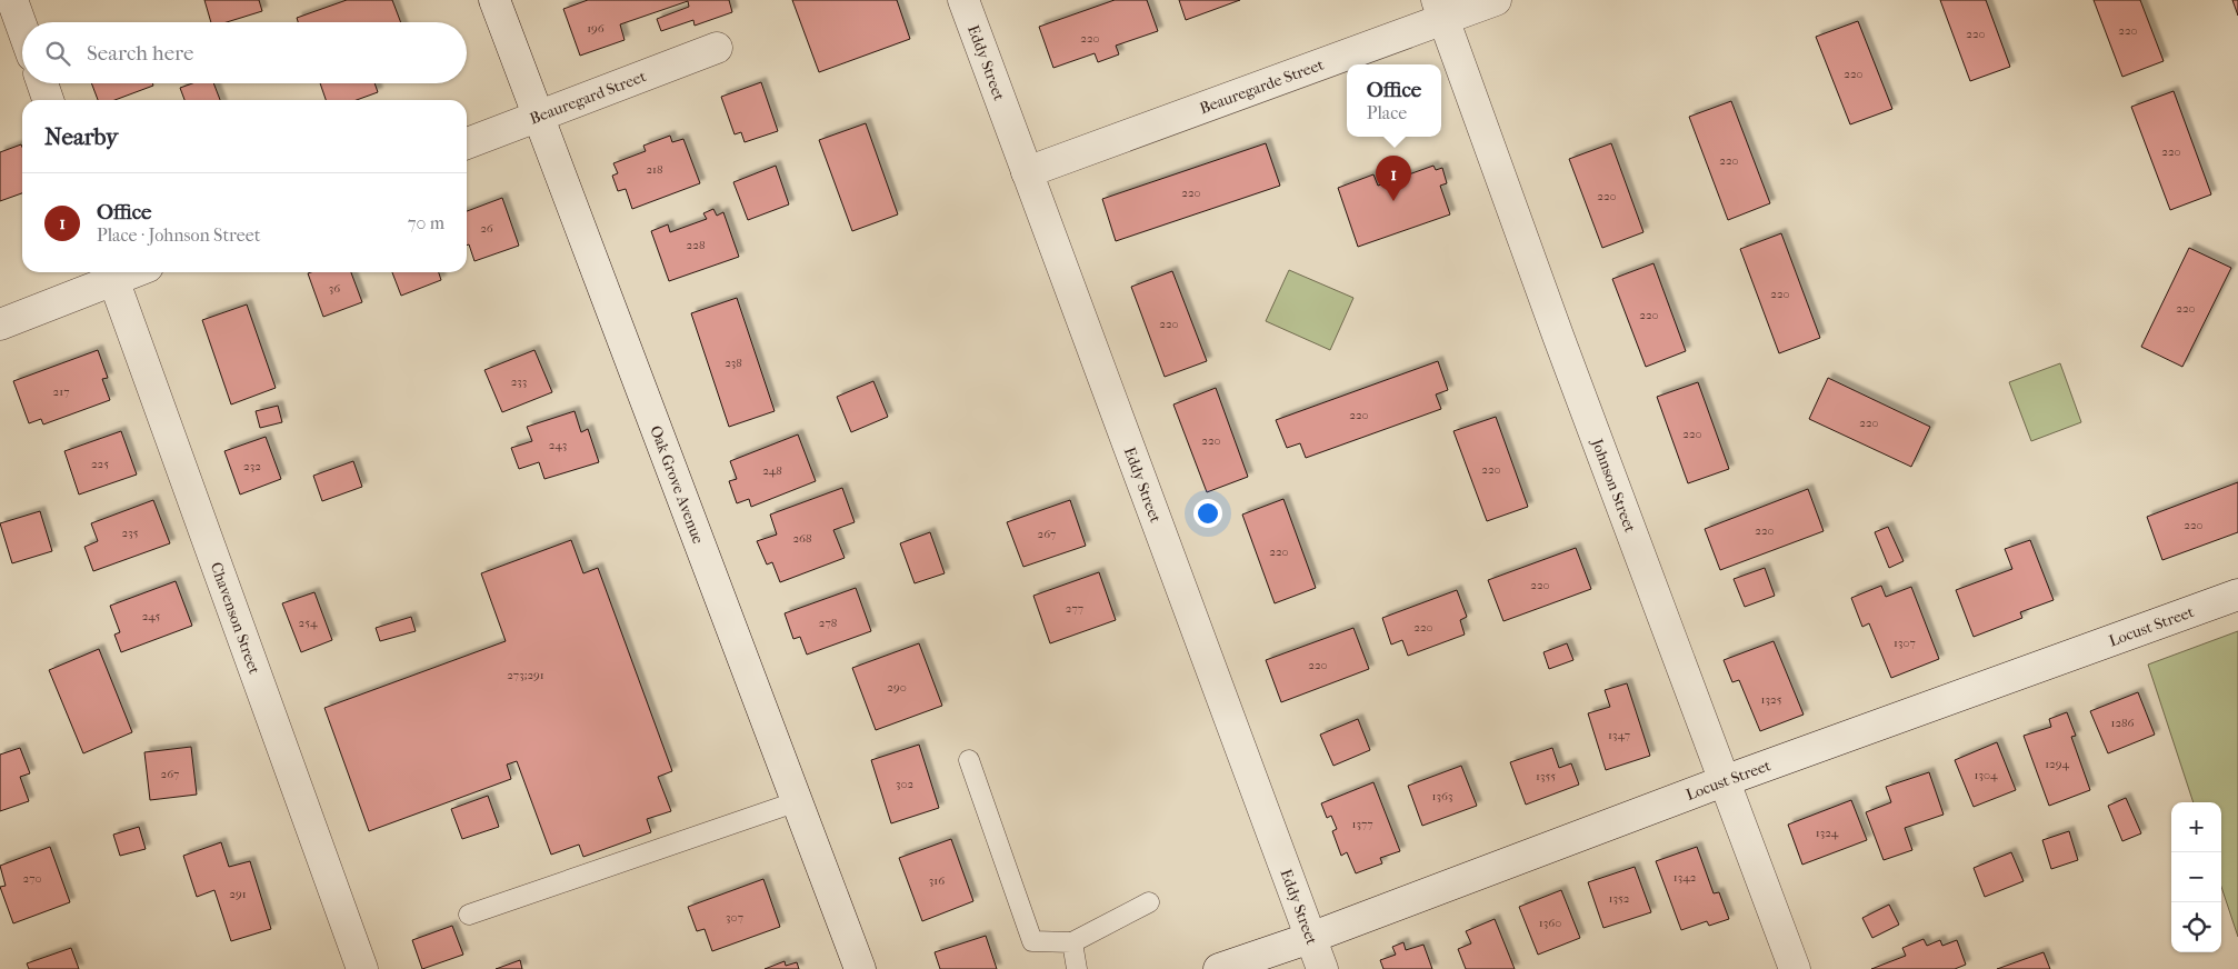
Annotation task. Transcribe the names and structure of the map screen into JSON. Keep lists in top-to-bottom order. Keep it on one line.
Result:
{"streets":{"street":["Eddy Street","Beauregarde Street","Beauregard Street","Oak Grove Avenue","Johnson Street","Chavenson Street","Locust Street"]},"crossings":[["Eddy Street","Beauregarde Street"],["Eddy Street","Locust Street"],["Beauregarde Street","Johnson Street"],["Beauregard Street","Oak Grove Avenue"],["Johnson Street","Locust Street"]],"house_numbers":["196","220","220","220","220","220","220","218","220","220","26","228","36","220","220","220","220","238","233","217","220","220","220","220","243","225","232","220","248","220","220","235","267","268","220","220","277","245","254","278","220","1307","220","273;291","290","1325","1286","1347","1294","267","1304","1355","302","1363","1377","1324","1342","270","316","291","1352","307","1360"],"page":{"search":"Search here","popup":["Office","Place"],"heading":"Nearby","pins":"1","list":[{"mark":"1","name":"Office","note":"Place · Johnson Street","value":"70 m"}],"map_buttons":["+","−"]}}
